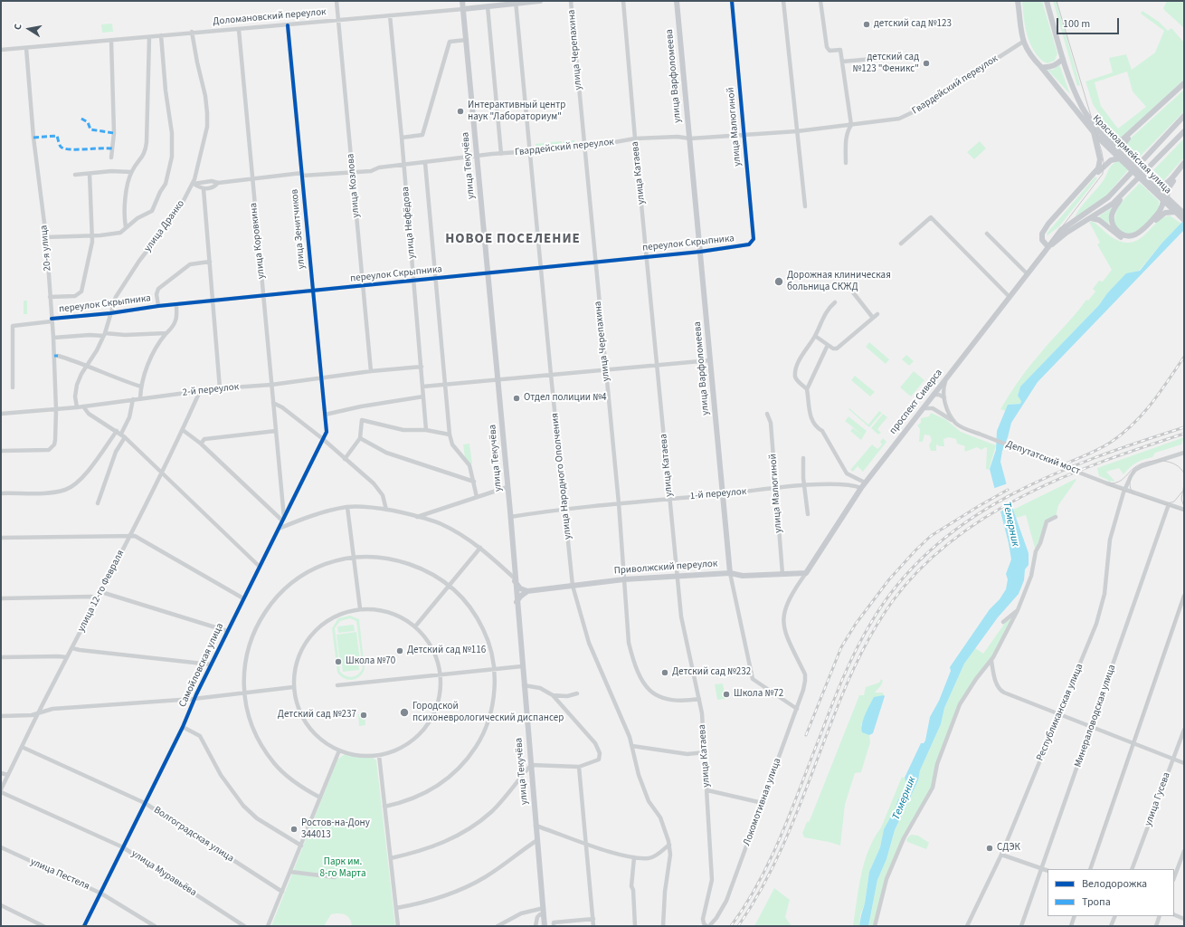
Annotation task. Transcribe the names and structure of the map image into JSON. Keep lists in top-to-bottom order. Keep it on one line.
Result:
{"streets":{"main road":["Доломановский переулок","улица Варфоломеева","Красноармейская улица","улица Текучёва","проспект Сиверса","Приволжский переулок"],"street":["улица Черепахина","Гвардейский переулок","улица Малюгиной","улица Катаева","улица Козлова","улица Нефёдова","улица Дранко","улица Зенитчиков","улица Коровкина","переулок Скрыпника","20-я улица","2-й переулок","Депутатский мост","улица Народного Ополчения","1-й переулок","улица 12-го Февраля","Самойловская улица","Республиканская улица","Минераловодская улица","улица Гусева","Локомотивная улица","Волгоградская улица","улица Муравьёва","улица Пестеля"]},"crossings":[["Доломановский переулок","улица Текучёва"],["Доломановский переулок","улица Козлова"],["Доломановский переулок","улица Нефёдова"],["Доломановский переулок","улица Дранко"],["Доломановский переулок","улица Зенитчиков"],["Доломановский переулок","улица Коровкина"],["Доломановский переулок","20-я улица"],["Доломановский переулок","улица Народного Ополчения"],["улица Черепахина","Гвардейский переулок"],["улица Черепахина","улица Катаева"],["улица Черепахина","переулок Скрыпника"],["улица Черепахина","1-й переулок"],["улица Черепахина","Приволжский переулок"],["улица Варфоломеева","Гвардейский переулок"],["улица Варфоломеева","переулок Скрыпника"],["улица Варфоломеева","1-й переулок"],["улица Варфоломеева","Приволжский переулок"],["улица Варфоломеева","Локомотивная улица"],["Гвардейский переулок","улица Малюгиной"],["Гвардейский переулок","Красноармейская улица"],["Гвардейский переулок","улица Текучёва"],["Гвардейский переулок","улица Катаева"],["Гвардейский переулок","улица Козлова"],["Гвардейский переулок","улица Нефёдова"],["Гвардейский переулок","улица Дранко"],["Гвардейский переулок","улица Зенитчиков"],["Гвардейский переулок","улица Коровкина"],["Гвардейский переулок","улица Народного Ополчения"],["улица Малюгиной","переулок Скрыпника"],["улица Малюгиной","1-й переулок"],["улица Малюгиной","Приволжский переулок"],["улица Текучёва","переулок Скрыпника"],["улица Текучёва","1-й переулок"],["улица Катаева","переулок Скрыпника"],["улица Катаева","1-й переулок"],["улица Катаева","Приволжский переулок"],["улица Козлова","переулок Скрыпника"],["улица Козлова","2-й переулок"],["улица Нефёдова","переулок Скрыпника"],["улица Нефёдова","2-й переулок"],["улица Дранко","переулок Скрыпника"],["улица Дранко","2-й переулок"],["улица Зенитчиков","переулок Скрыпника"],["улица Зенитчиков","2-й переулок"],["улица Зенитчиков","Самойловская улица"],["улица Коровкина","переулок Скрыпника"],["улица Коровкина","2-й переулок"],["улица Коровкина","Самойловская улица"],["переулок Скрыпника","20-я улица"],["переулок Скрыпника","улица Народного Ополчения"],["20-я улица","2-й переулок"],["2-й переулок","улица 12-го Февраля"],["проспект Сиверса","Депутатский мост"],["проспект Сиверса","1-й переулок"],["проспект Сиверса","Приволжский переулок"],["проспект Сиверса","Локомотивная улица"],["Депутатский мост","Республиканская улица"],["Депутатский мост","Минераловодская улица"],["улица Народного Ополчения","1-й переулок"],["улица Народного Ополчения","Приволжский переулок"],["Приволжский переулок","Локомотивная улица"],["улица 12-го Февраля","Волгоградская улица"],["улица 12-го Февраля","улица Муравьёва"],["Самойловская улица","Волгоградская улица"],["Самойловская улица","улица Муравьёва"],["Самойловская улица","улица Пестеля"]],"districts":["НОВОЕ ПОСЕЛЕНИЕ"],"water":["Темерник"],"parks":["Парк им. 8-го Марта"],"places":["детский сад №123","детский сад №123 \"Феникс\"","Интерактивный центр наук \"Лабораториум\"","Дорожная клиническая больница СКЖД","Отдел полиции №4","Детский сад №116","Школа №70","Детский сад №232","Школа №72","Городской психоневрологический диспансер","Детский сад №237","Ростов-на-Дону 344013","СДЭК"],"legend":["Велодорожка","Тропа"],"scale_bar":"100 m","north":"left"}
